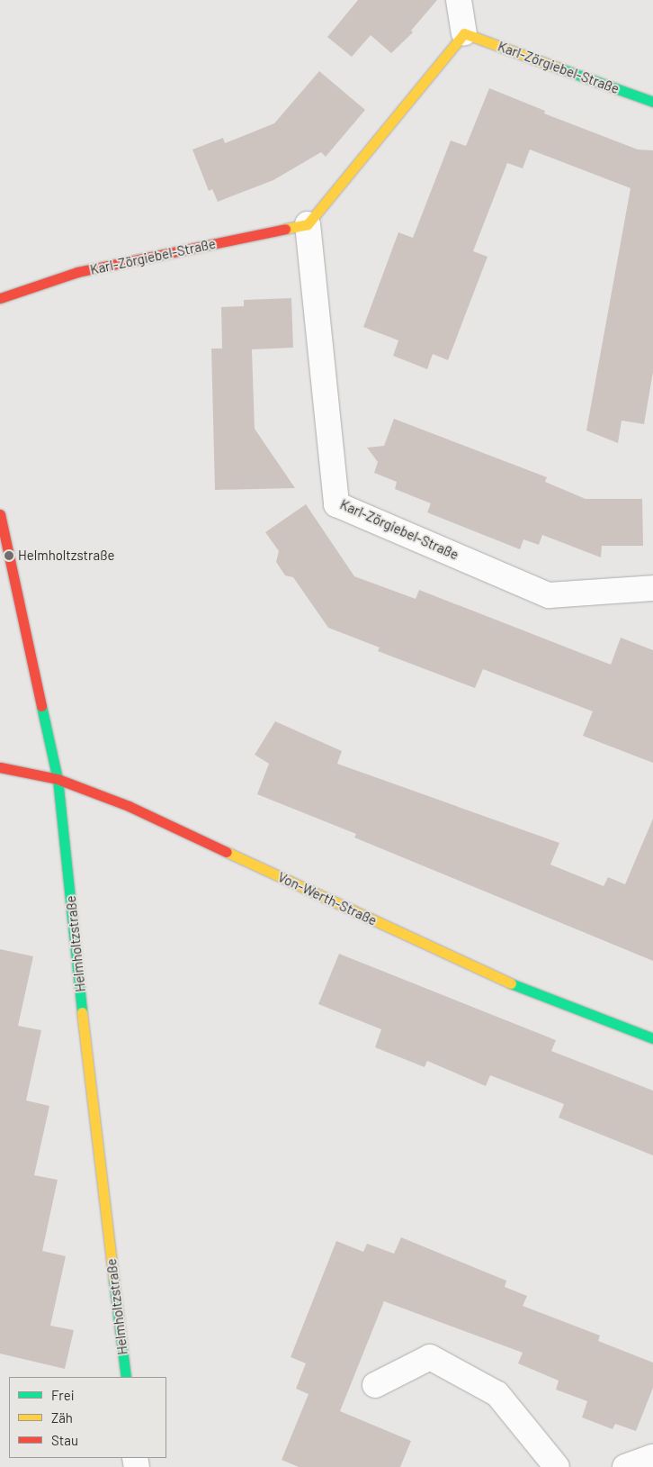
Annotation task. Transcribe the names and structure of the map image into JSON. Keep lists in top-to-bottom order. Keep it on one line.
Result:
{"streets":{"street":["Karl-Zörgiebel-Straße","Von-Werth-Straße","Helmholtzstraße"]},"crossings":[["Von-Werth-Straße","Helmholtzstraße"]],"places":["Helmholtzstraße"],"legend":["Frei","Zäh","Stau"]}
